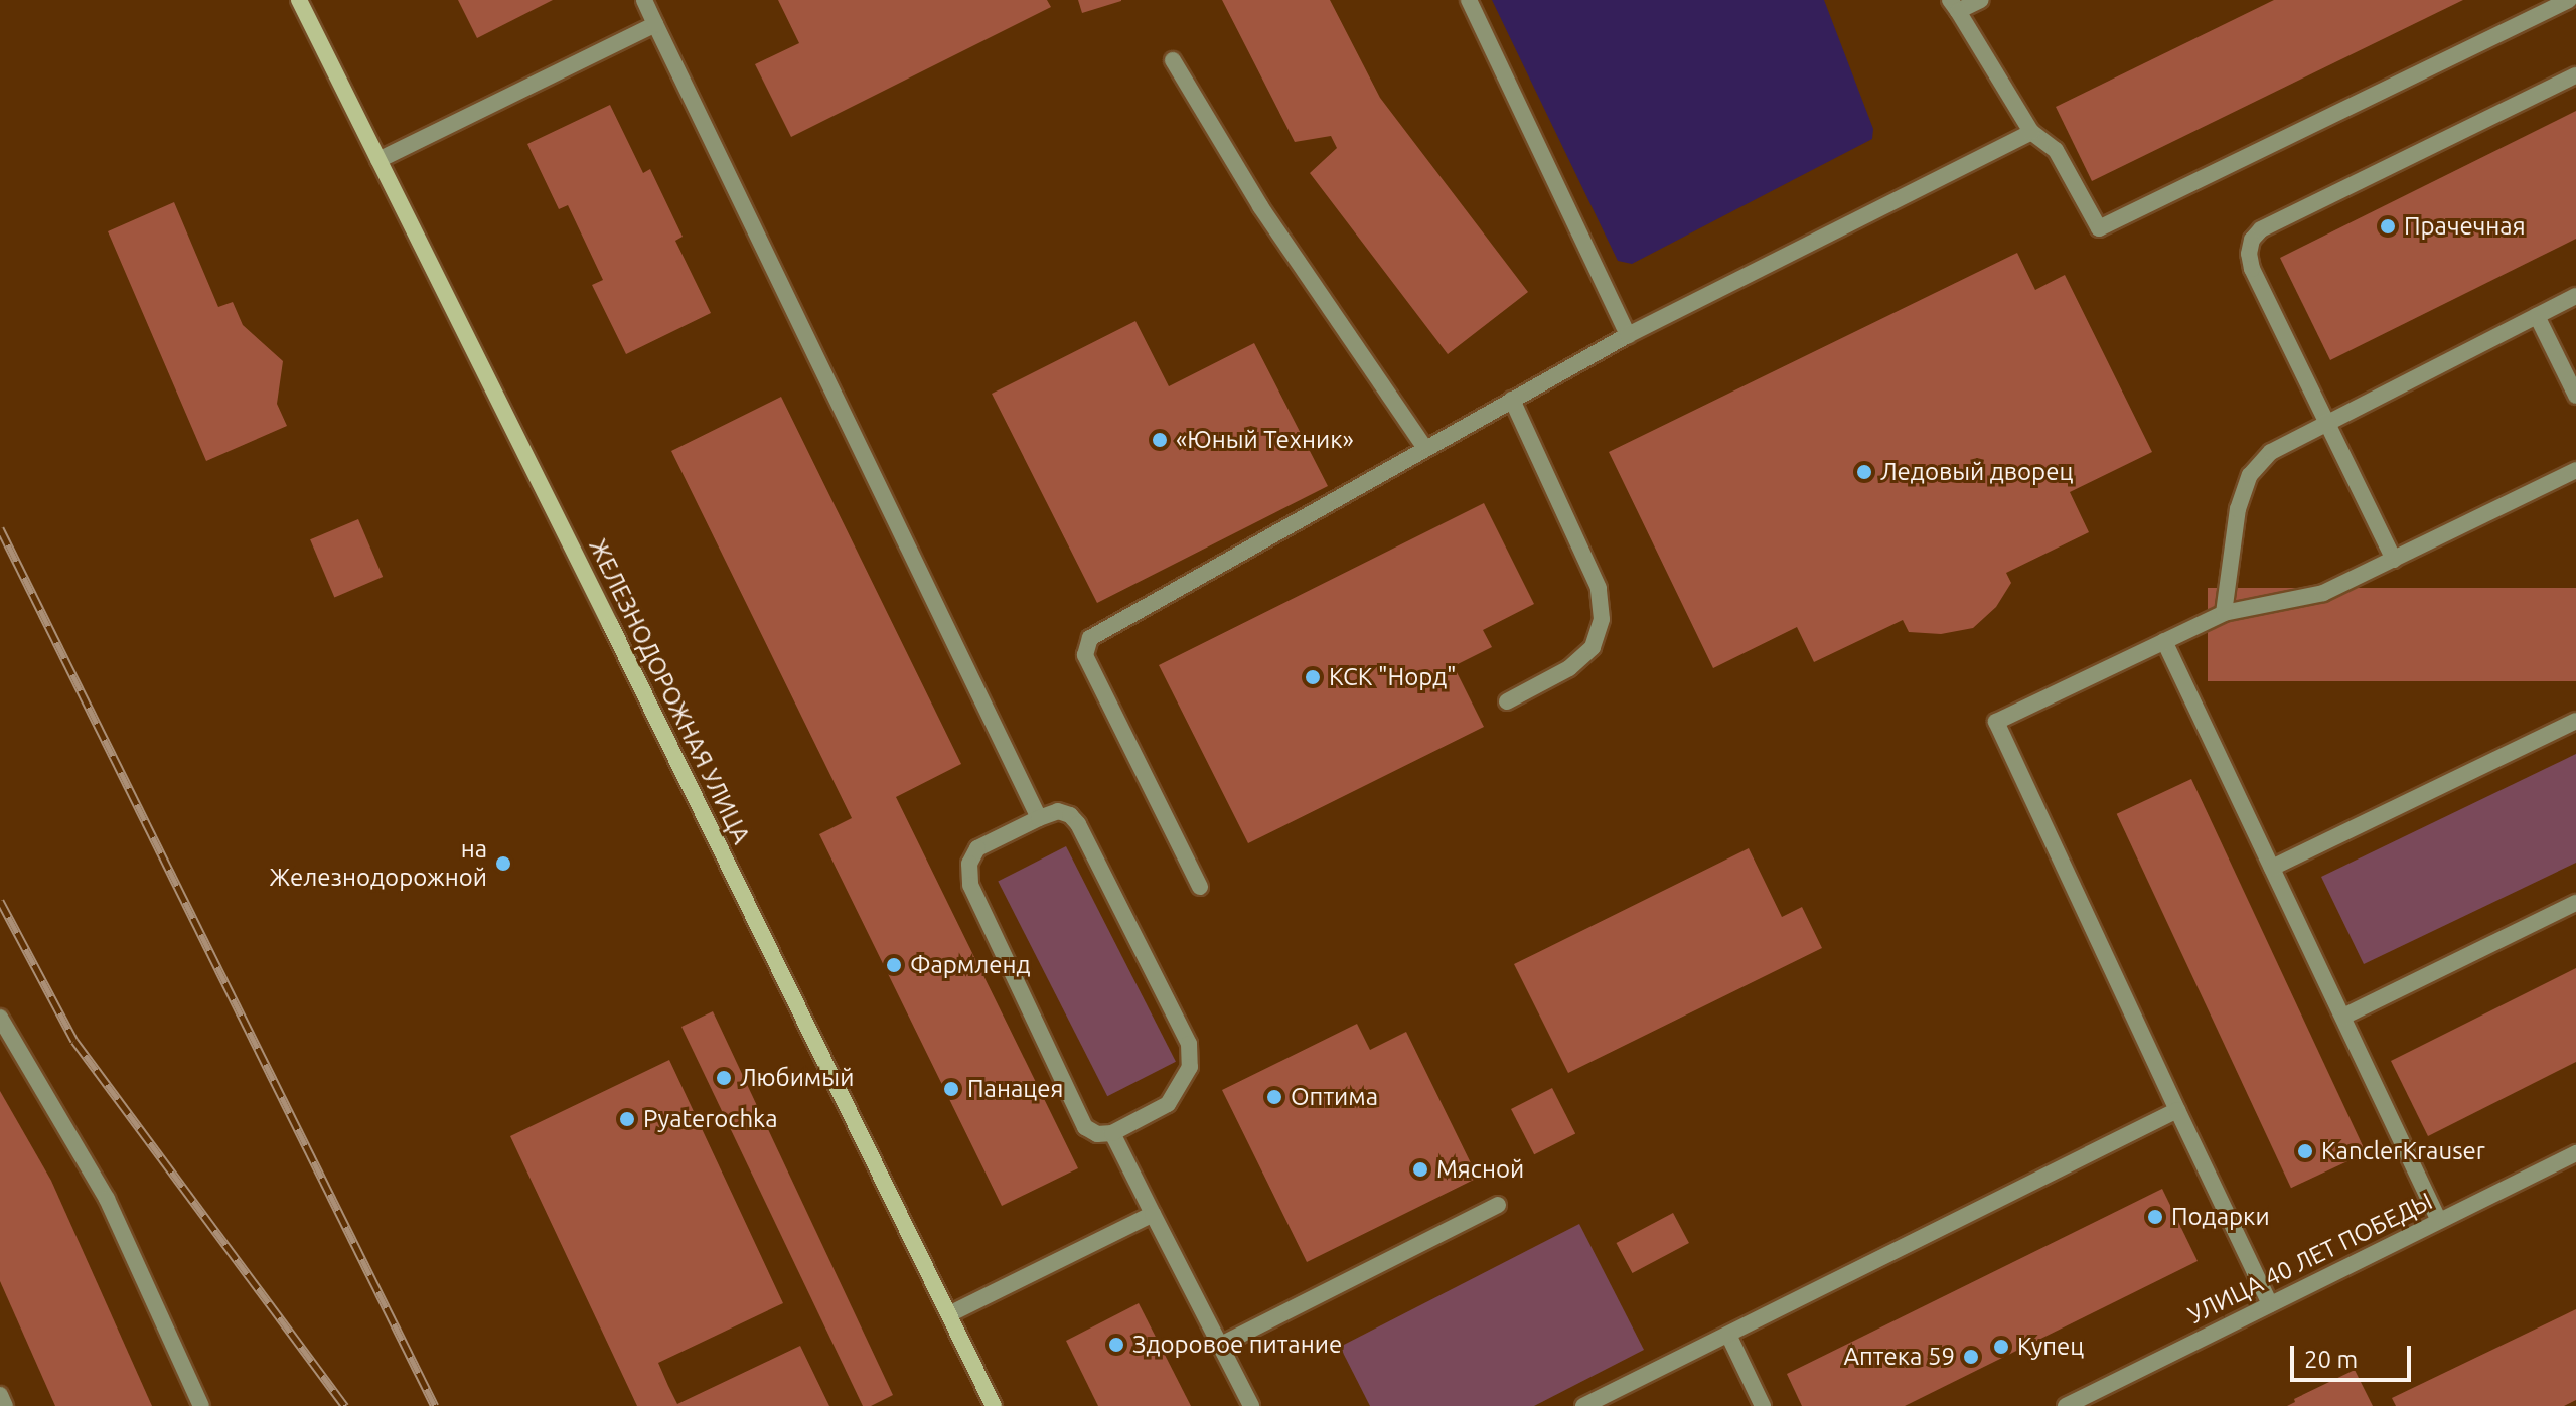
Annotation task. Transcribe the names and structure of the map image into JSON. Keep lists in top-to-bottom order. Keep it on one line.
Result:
{"streets":{"main road":["ЖЕЛЕЗНОДОРОЖНАЯ УЛИЦА"],"street":["УЛИЦА 40 ЛЕТ ПОБЕДЫ"]},"places":["Прачечная","«Юный Техник»","Ледовый дворец","КСК \"Норд\"","на Железнодорожной","Фармленд","Любимый","Панацея","Оптима","Pyaterochka","KanclerKrauser","Мясной","Подарки","Здоровое питание","Купец","Аптека 59"],"scale_bar":"20 m"}
